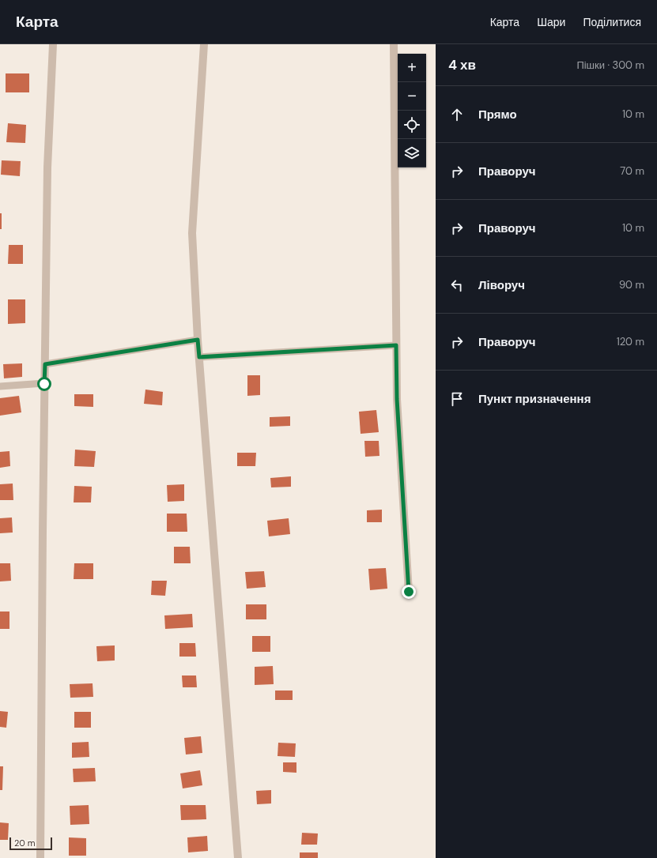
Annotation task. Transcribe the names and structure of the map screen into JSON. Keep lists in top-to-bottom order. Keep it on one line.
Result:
{"scale_bar":"20 m","page":{"header":"Карта","nav":["Карта","Шари","Поділитися"],"heading":["4 хв","Пішки · 300 m"],"map_buttons":["+","−"],"list":[["Прямо","10 m"],["Праворуч","70 m"],["Праворуч","10 m"],["Ліворуч","90 m"],["Праворуч","120 m"],"Пункт призначення"],"scale":"20 m"}}
